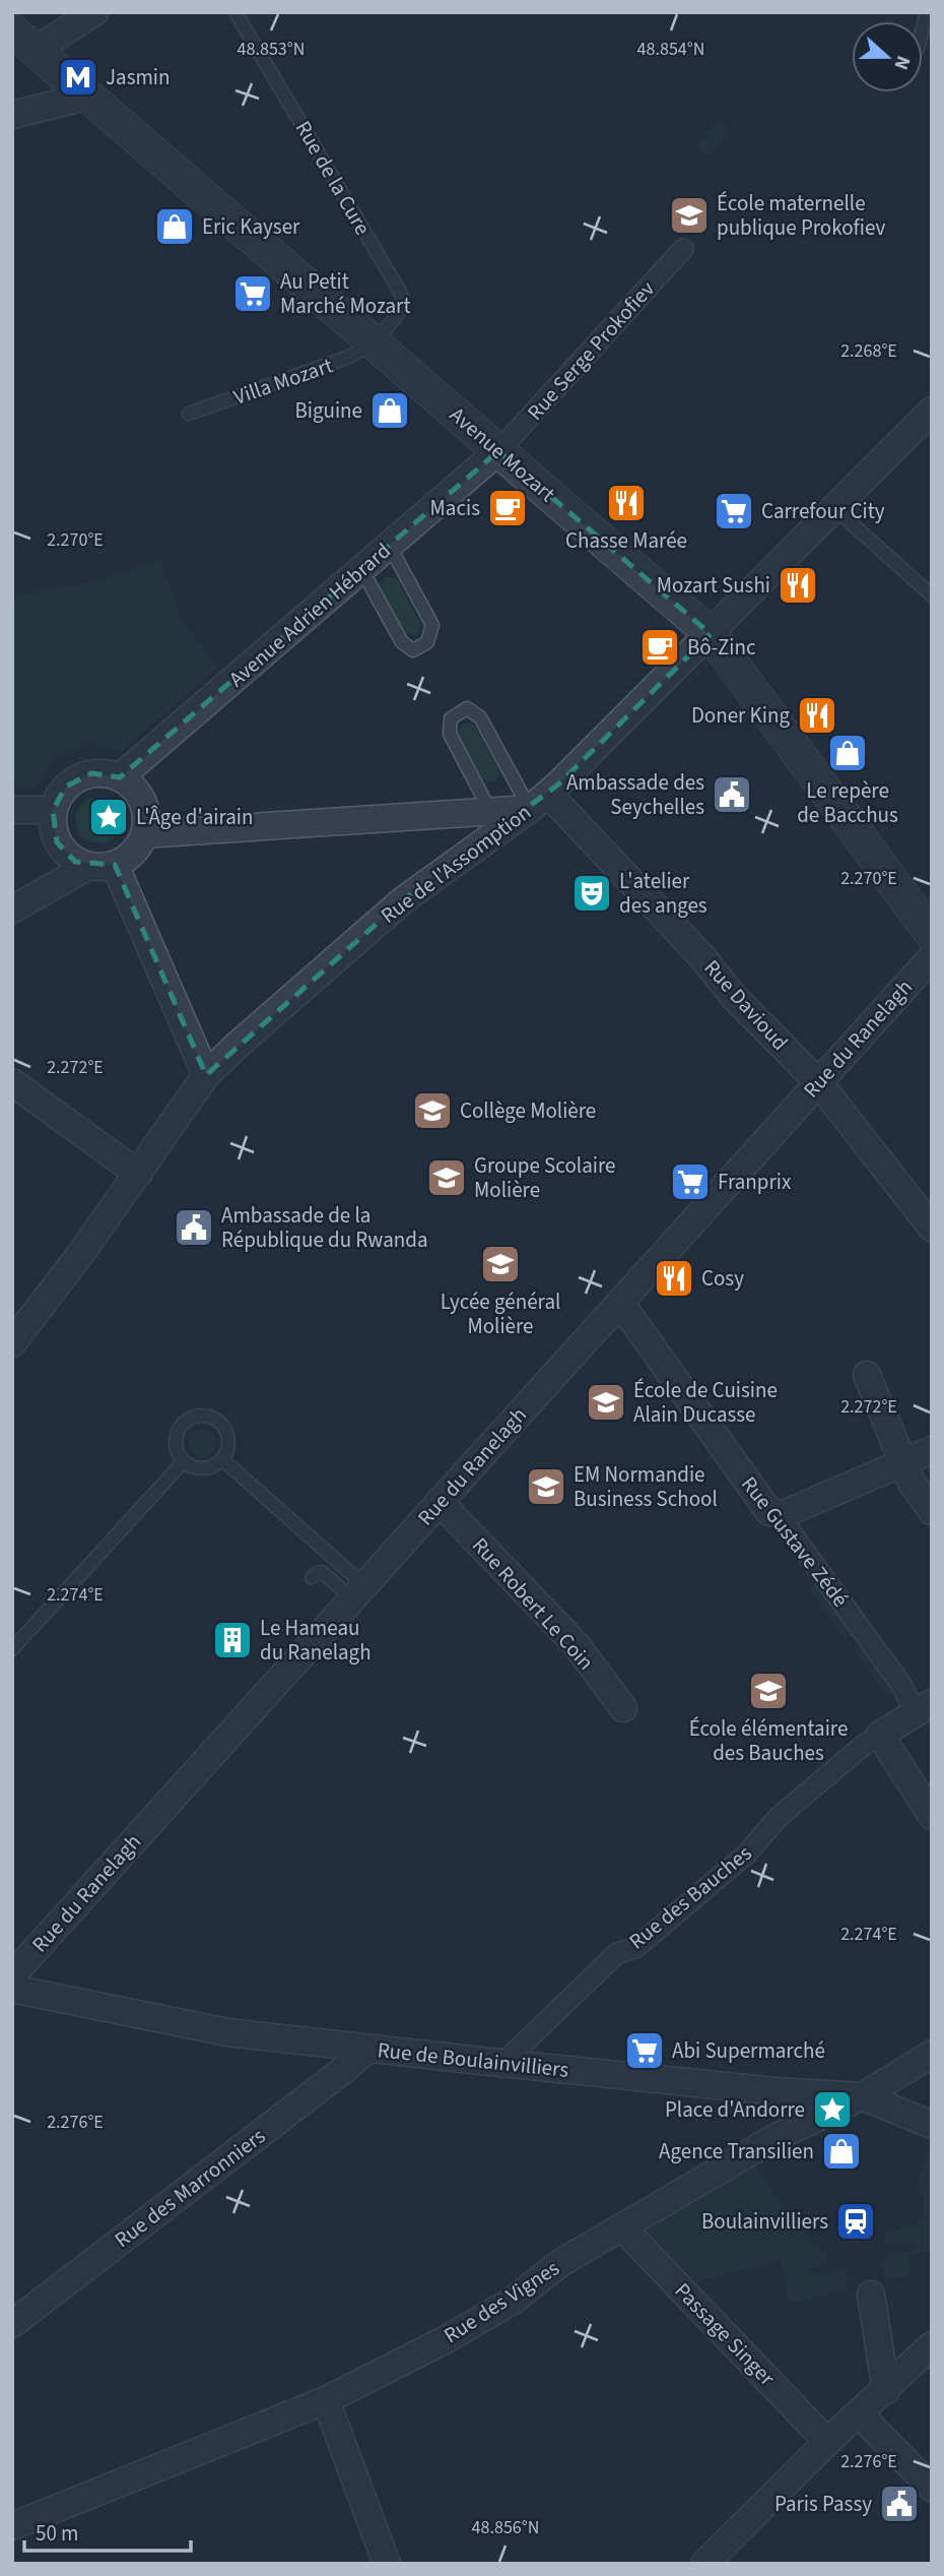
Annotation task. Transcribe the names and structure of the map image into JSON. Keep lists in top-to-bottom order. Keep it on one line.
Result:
{"streets":{"street":["Rue Serge Prokofiev","Avenue Mozart","Avenue Adrien Hébrard","Rue de l'Assomption","Rue Davioud","Rue du Ranelagh","Rue Gustave Zédé","Rue Robert Le Coin","Rue des Bauches","Rue de Boulainvilliers","Rue des Marronniers","Rue des Vignes","Passage Singer"],"lane":["Rue de la Cure","Villa Mozart"]},"crossings":[["Rue de la Cure","Villa Mozart"],["Rue de la Cure","Avenue Mozart"],["Rue Serge Prokofiev","Avenue Mozart"],["Rue Serge Prokofiev","Avenue Adrien Hébrard"],["Villa Mozart","Avenue Mozart"],["Avenue Mozart","Avenue Adrien Hébrard"],["Avenue Mozart","Rue de l'Assomption"],["Rue de l'Assomption","Rue Davioud"],["Rue Davioud","Rue du Ranelagh"],["Rue du Ranelagh","Rue Gustave Zédé"],["Rue du Ranelagh","Rue Robert Le Coin"],["Rue des Bauches","Rue de Boulainvilliers"],["Rue de Boulainvilliers","Rue des Marronniers"],["Rue de Boulainvilliers","Rue des Vignes"],["Rue des Vignes","Passage Singer"]],"places":{"metro station":["Jasmin"],"school or university":["École maternelle publique Prokofiev","Collège Molière","Groupe Scolaire Molière","Lycée général Molière","École de Cuisine Alain Ducasse","EM Normandie Business School","École élémentaire des Bauches"],"shop":["Eric Kayser","Biguine","Le repère de Bacchus","Agence Transilien"],"supermarket":["Au Petit Marché Mozart","Carrefour City","Franprix","Abi Supermarché"],"restaurant":["Chasse Marée","Mozart Sushi","Doner King","Cosy"],"cafe":["Macis","Bô-Zinc"],"public building":["Ambassade des Seychelles","Ambassade de la République du Rwanda","Paris Passy"],"place":["L'Âge d'airain","Place d'Andorre"],"theatre":["L'atelier des anges"],"building":["Le Hameau du Ranelagh"],"station":["Boulainvilliers"]},"scale_bar":"50 m","north":"right","coordinates":["48.853°N","48.854°N","2.268°E","2.270°E","2.272°E","2.274°E","2.276°E","48.856°N"]}
